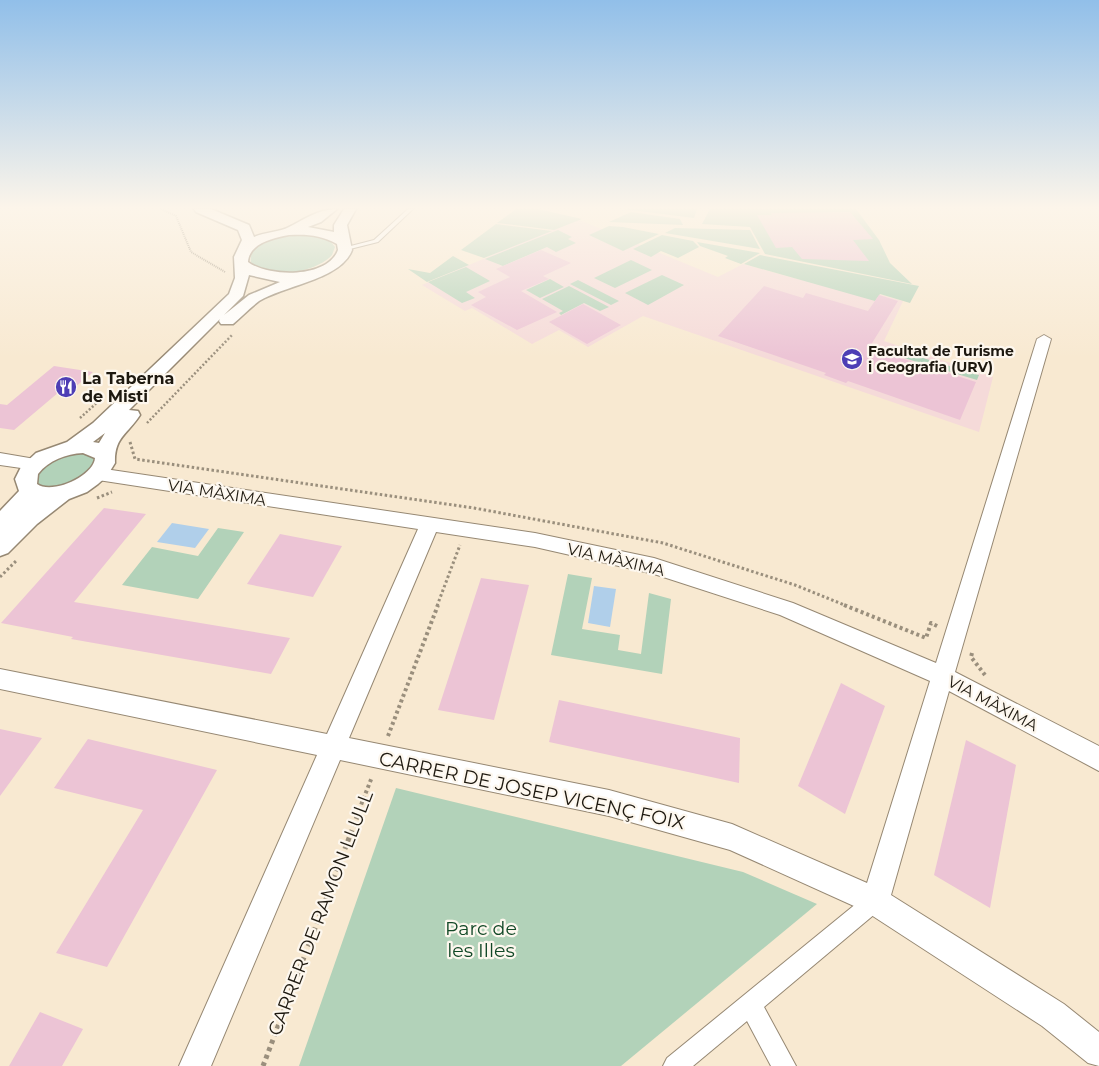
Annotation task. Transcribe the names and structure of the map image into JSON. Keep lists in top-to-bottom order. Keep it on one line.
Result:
{"streets":{"street":["VIA MÀXIMA","CARRER DE JOSEP VICENÇ FOIX"],"path":["CARRER DE RAMON LLULL"]},"crossings":[["VIA MÀXIMA","CARRER DE RAMON LLULL"],["CARRER DE JOSEP VICENÇ FOIX","CARRER DE RAMON LLULL"]],"parks":["Parc de les Illes"],"places":{"school or university":["Facultat de Turisme i Geografia (URV)"],"restaurant":["La Taberna de Misti"]}}
